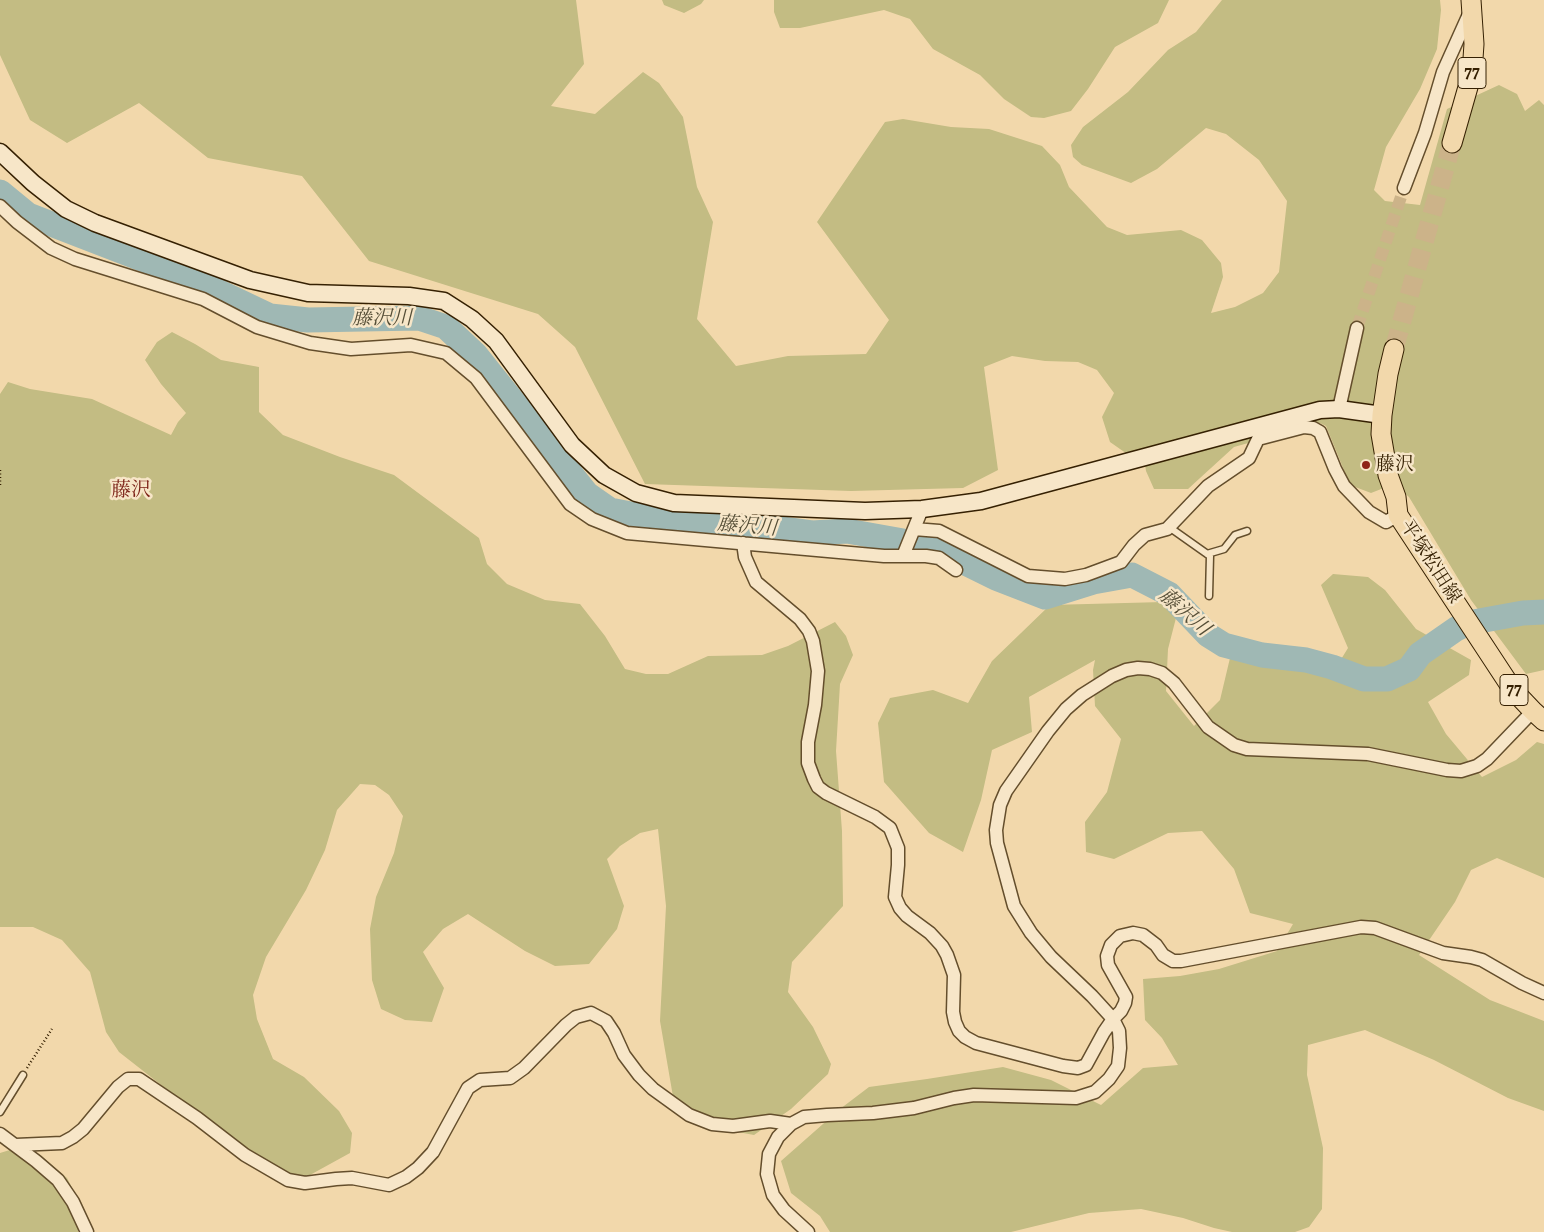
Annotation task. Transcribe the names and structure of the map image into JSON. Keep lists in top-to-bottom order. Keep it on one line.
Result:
{"streets":{"main road":["77","平塚松田線"]},"districts":["藤沢"],"water":["藤沢川"],"places":["藤沢"]}
